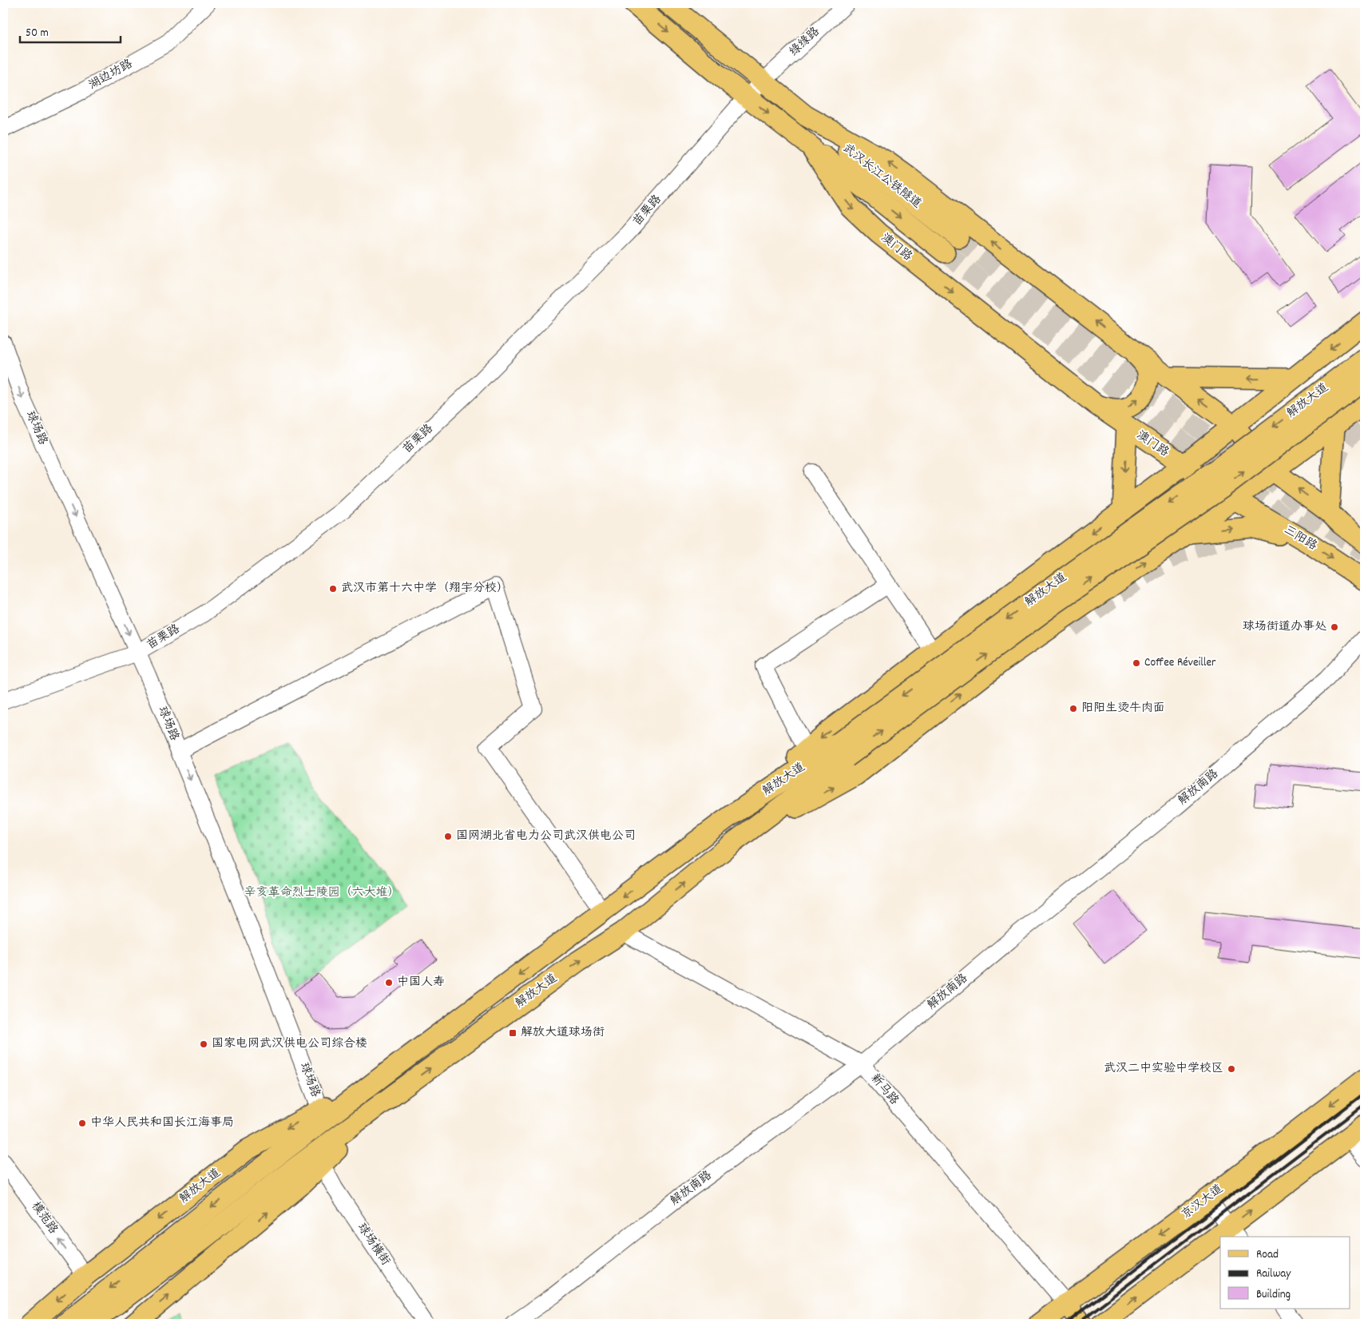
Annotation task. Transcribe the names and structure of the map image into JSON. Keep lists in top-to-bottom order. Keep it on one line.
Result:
{"streets":{"main road":["武汉长江公铁隧道","澳门路","解放大道","三阳路","新马路","京汉大道"],"street":["绿缘路","湖边坊路","苗栗路","球场路","解放南路","模范路","球场横街"]},"crossings":[["绿缘路","苗栗路"],["武汉长江公铁隧道","澳门路"],["苗栗路","澳门路"],["苗栗路","球场路"],["澳门路","解放大道"],["澳门路","三阳路"],["解放大道","球场路"],["解放大道","三阳路"],["解放大道","新马路"],["解放大道","模范路"],["解放大道","球场横街"],["解放南路","新马路"],["新马路","京汉大道"]],"one_way":["球场路","模范路"],"parks":["辛亥革命烈士陵园（六大堆）"],"places":{"other":["武汉市第十六中学（翔宇分校）","球场街道办事处","Coffee Réveiller","阳阳生烫牛肉面","国网湖北省电力公司武汉供电公司","中国人寿","国家电网武汉供电公司综合楼","武汉二中实验中学校区","中华人民共和国长江海事局"],"transit":["解放大道球场街"]},"legend":["Road","Railway","Building"],"scale_bar":"50 m"}
